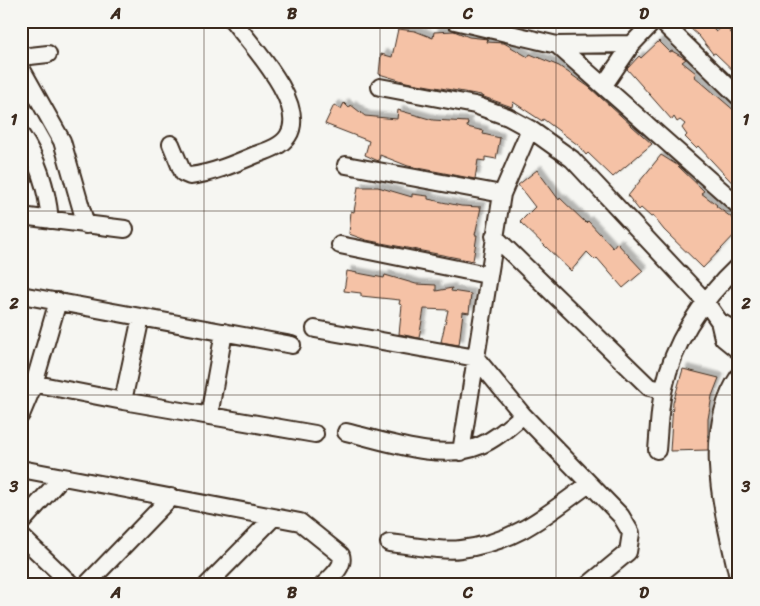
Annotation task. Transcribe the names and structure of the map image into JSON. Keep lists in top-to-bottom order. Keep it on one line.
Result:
{"grid":{"columns":["A","B","C","D"],"rows":["1","2","3"]}}
